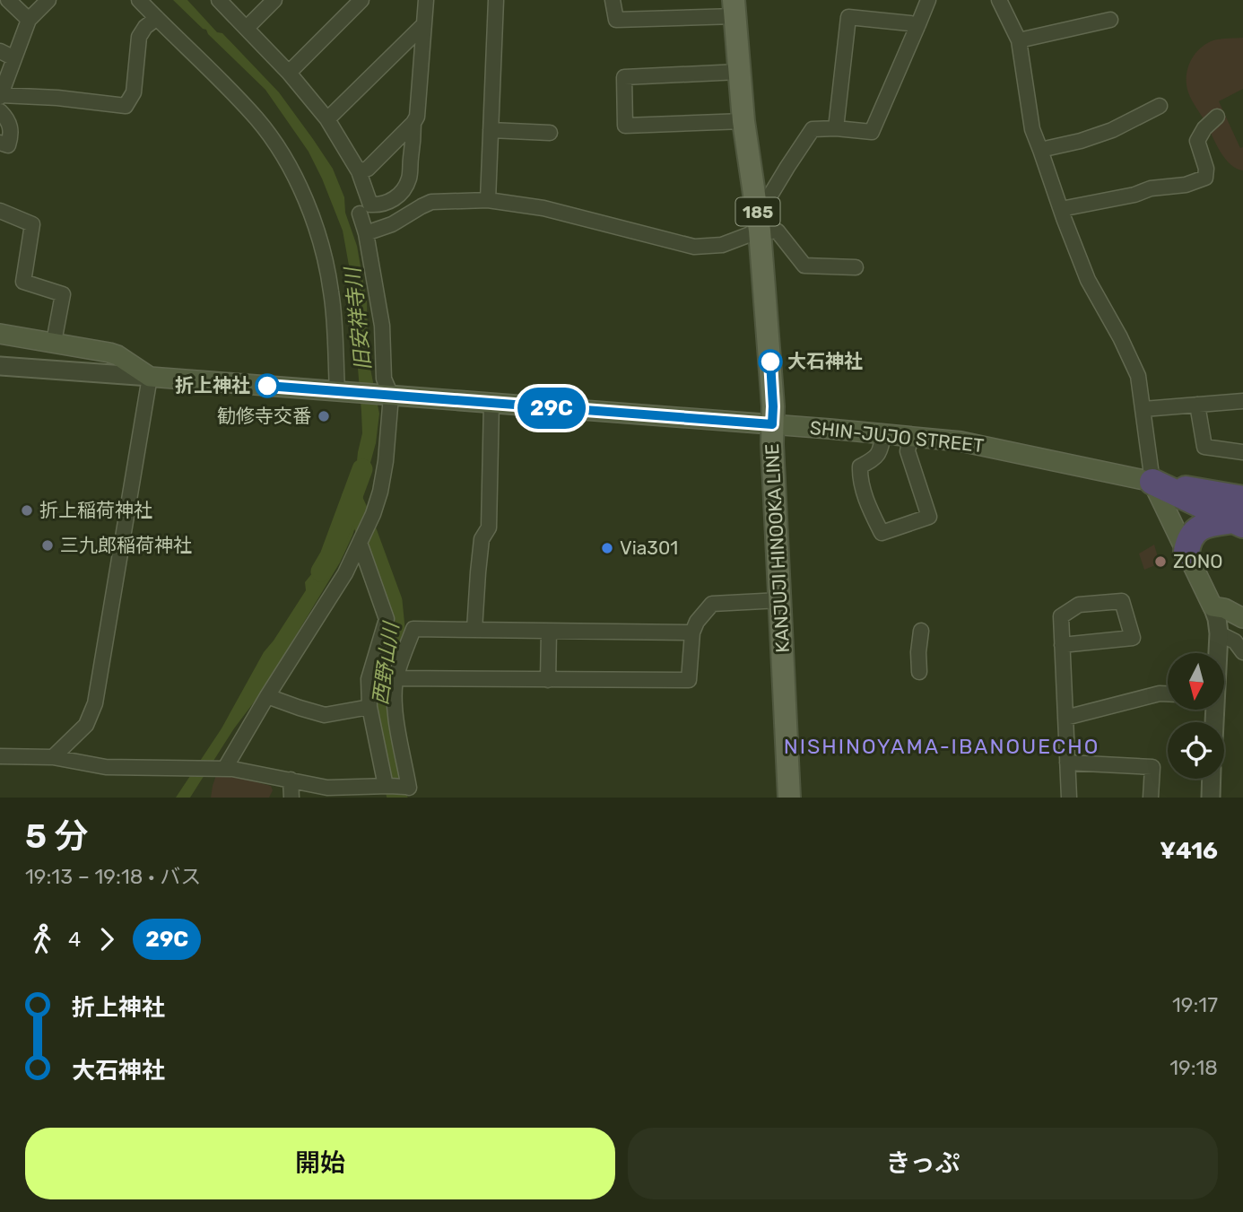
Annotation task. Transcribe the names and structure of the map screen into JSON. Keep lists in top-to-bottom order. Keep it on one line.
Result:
{"streets":{"main road":["185","SHIN-JUJO STREET","KANJUJI HINOOKA LINE"]},"crossings":[["SHIN-JUJO STREET","KANJUJI HINOOKA LINE"]],"districts":["NISHINOYAMA-IBANOUECHO"],"water":["旧安祥寺川","西野山川"],"places":["大石神社","折上神社","勧修寺交番","折上稲荷神社","三九郎稲荷神社","Via301","ZONO"],"lines":["bus line 29C"],"north":"bottom","page":{"on_map":"29C","heading":["5 分","19:13 – 19:18 · バス","¥416"],"legs":["4","29C"],"list":[{"name":"折上神社","value":"19:17"},{"name":"大石神社","value":"19:18"}],"buttons":["開始","きっぷ"]}}
